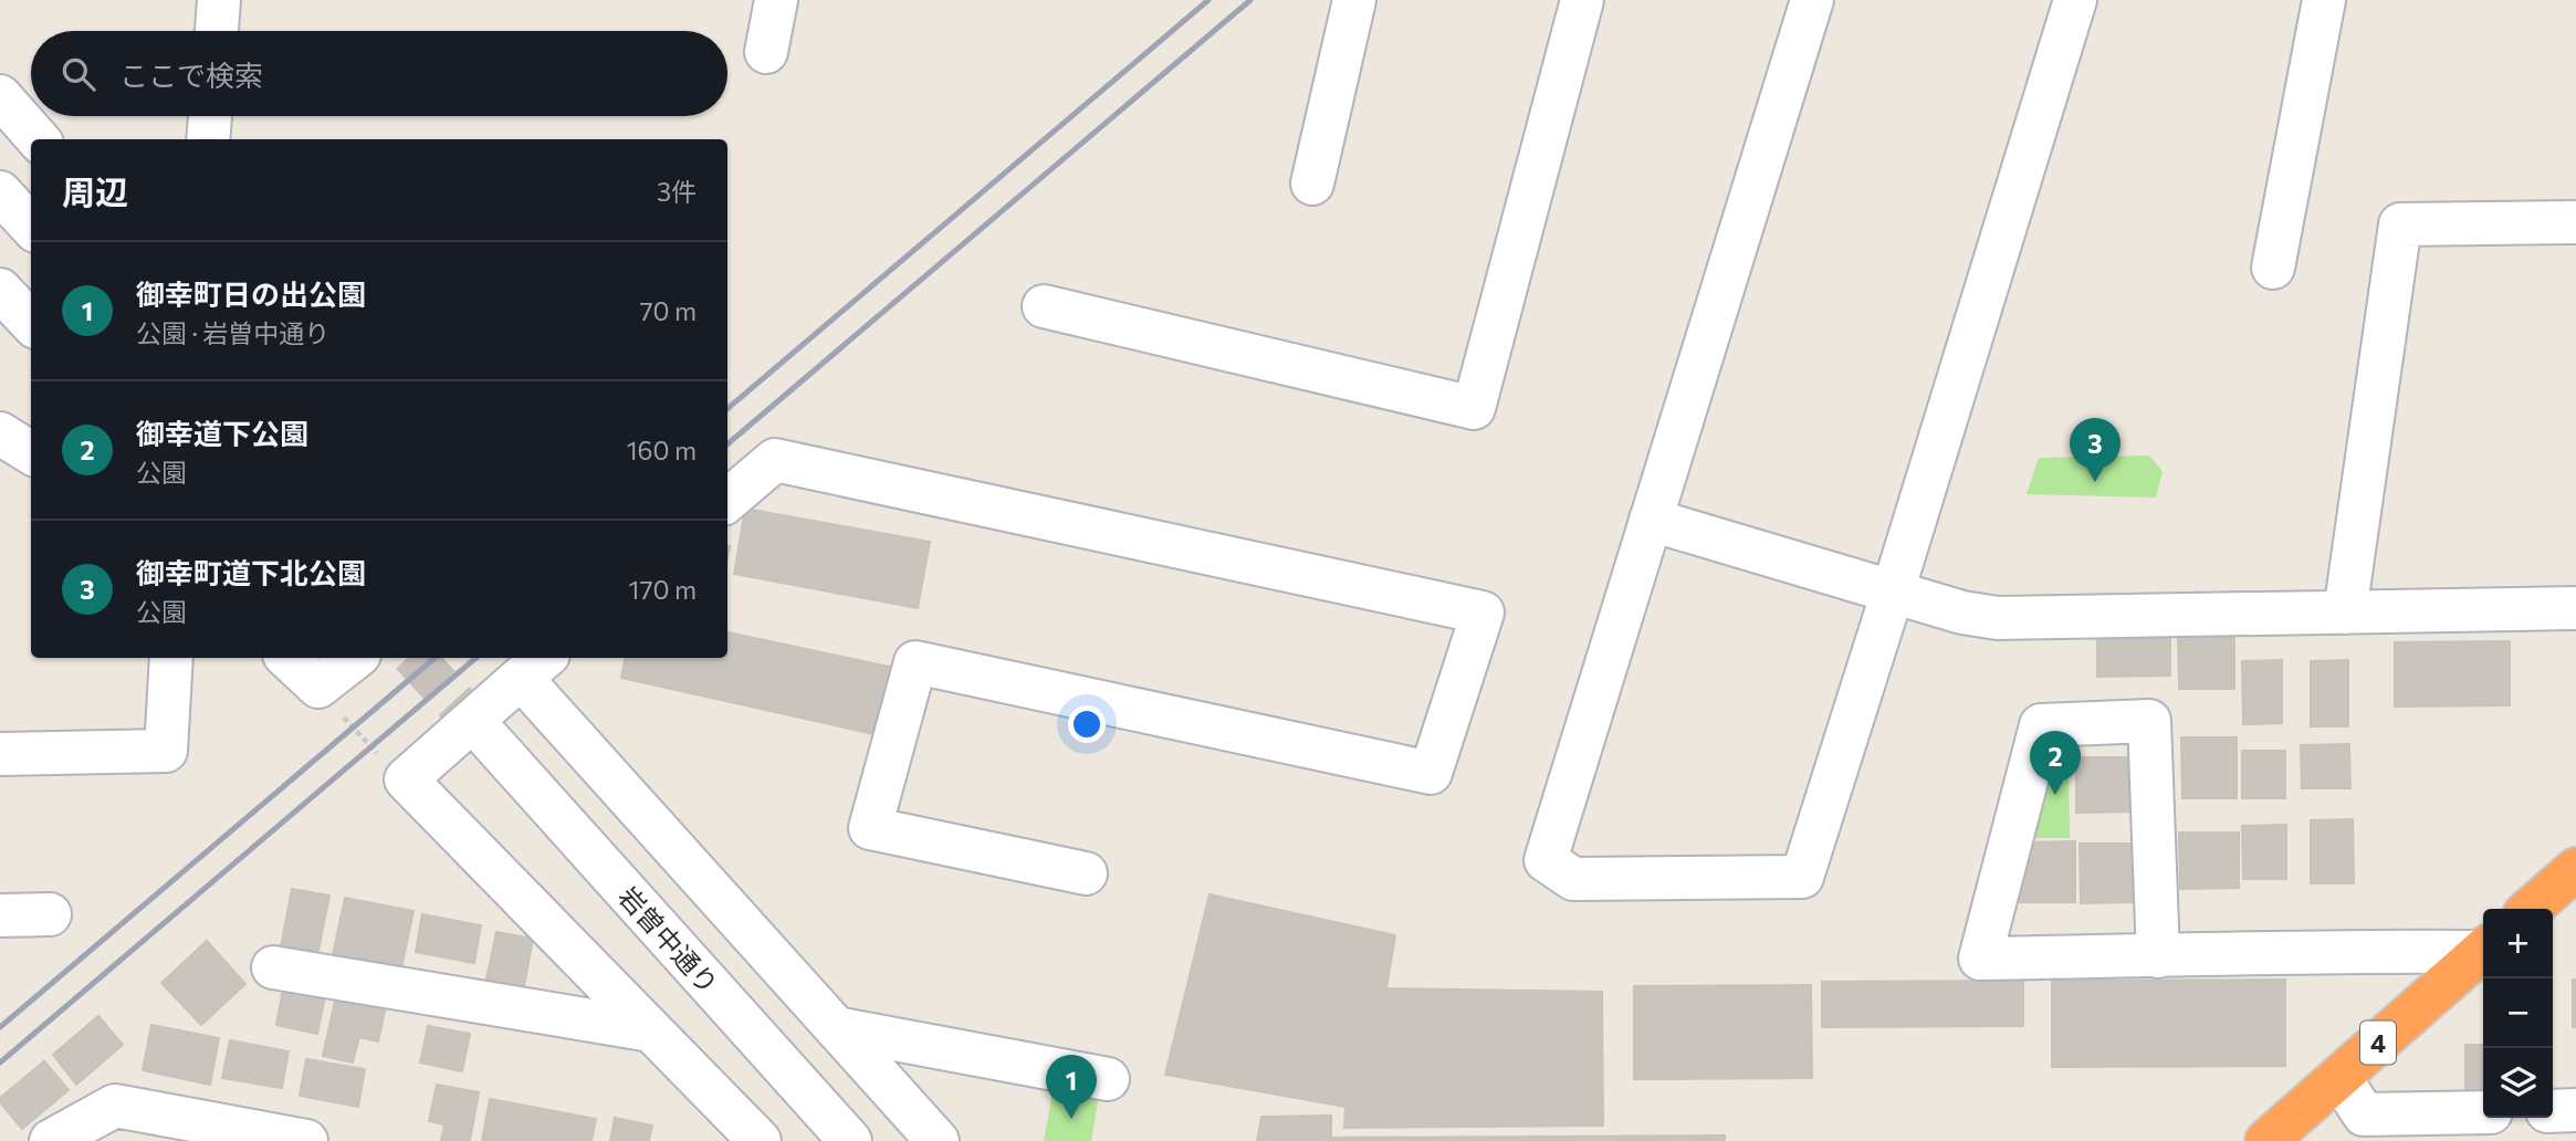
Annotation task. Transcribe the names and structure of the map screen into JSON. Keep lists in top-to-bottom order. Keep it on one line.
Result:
{"streets":{"highway":["4"],"street":["岩曽中通り"]},"page":{"search":"ここで検索","heading":["周辺","3件"],"list":[{"mark":"1","name":"御幸町日の出公園","note":"公園 · 岩曽中通り","value":"70 m"},{"mark":"2","name":"御幸道下公園","note":"公園","value":"160 m"},{"mark":"3","name":"御幸町道下北公園","note":"公園","value":"170 m"}],"pins":["3","2","1"],"map_buttons":["+","−"]}}
